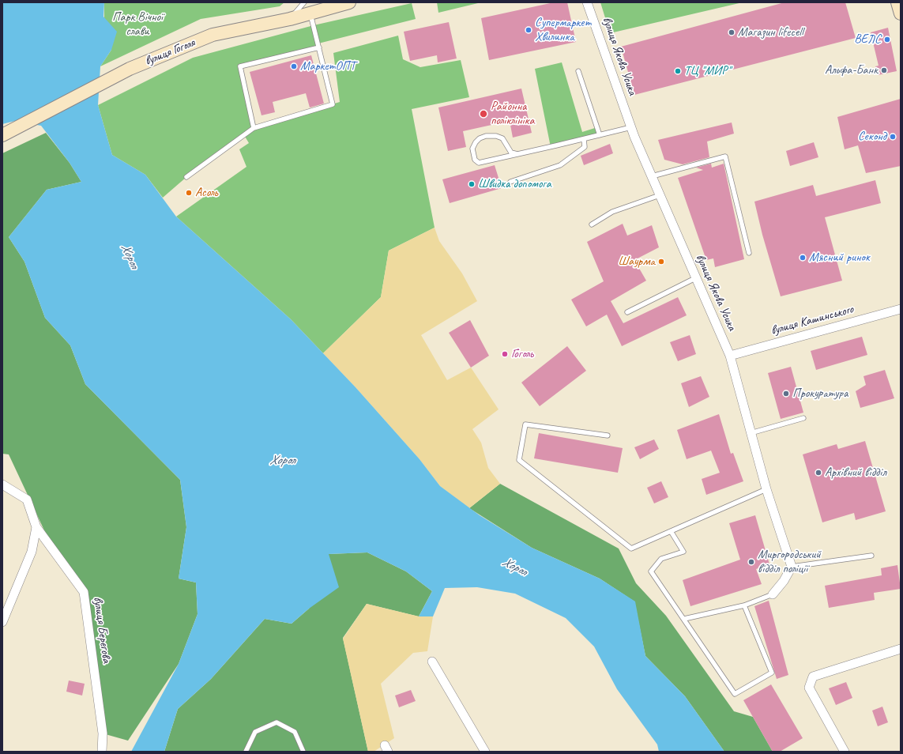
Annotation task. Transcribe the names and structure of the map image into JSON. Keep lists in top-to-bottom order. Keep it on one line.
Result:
{"streets":{"street":["вулиця Гоголя","вулиця Якова Усика","вулиця Кашинського","вулиця Берегова"]},"crossings":[["вулиця Якова Усика","вулиця Кашинського"]],"water":["Хорол"],"parks":["Парк Вічної слави"],"places":["Супермаркет Хвилинка","Магазин lifecell","ВЕЛС","МаркетОПТ","Альфа-Банк","ТЦ \"МИР\"","Районна поліклініка","Секонд","Швидка допомога","Асоль","Мясний ринок","Шаурма","Гоголь","Прокуратура","Архівний відділ","Миргородський відділ поліції"]}
